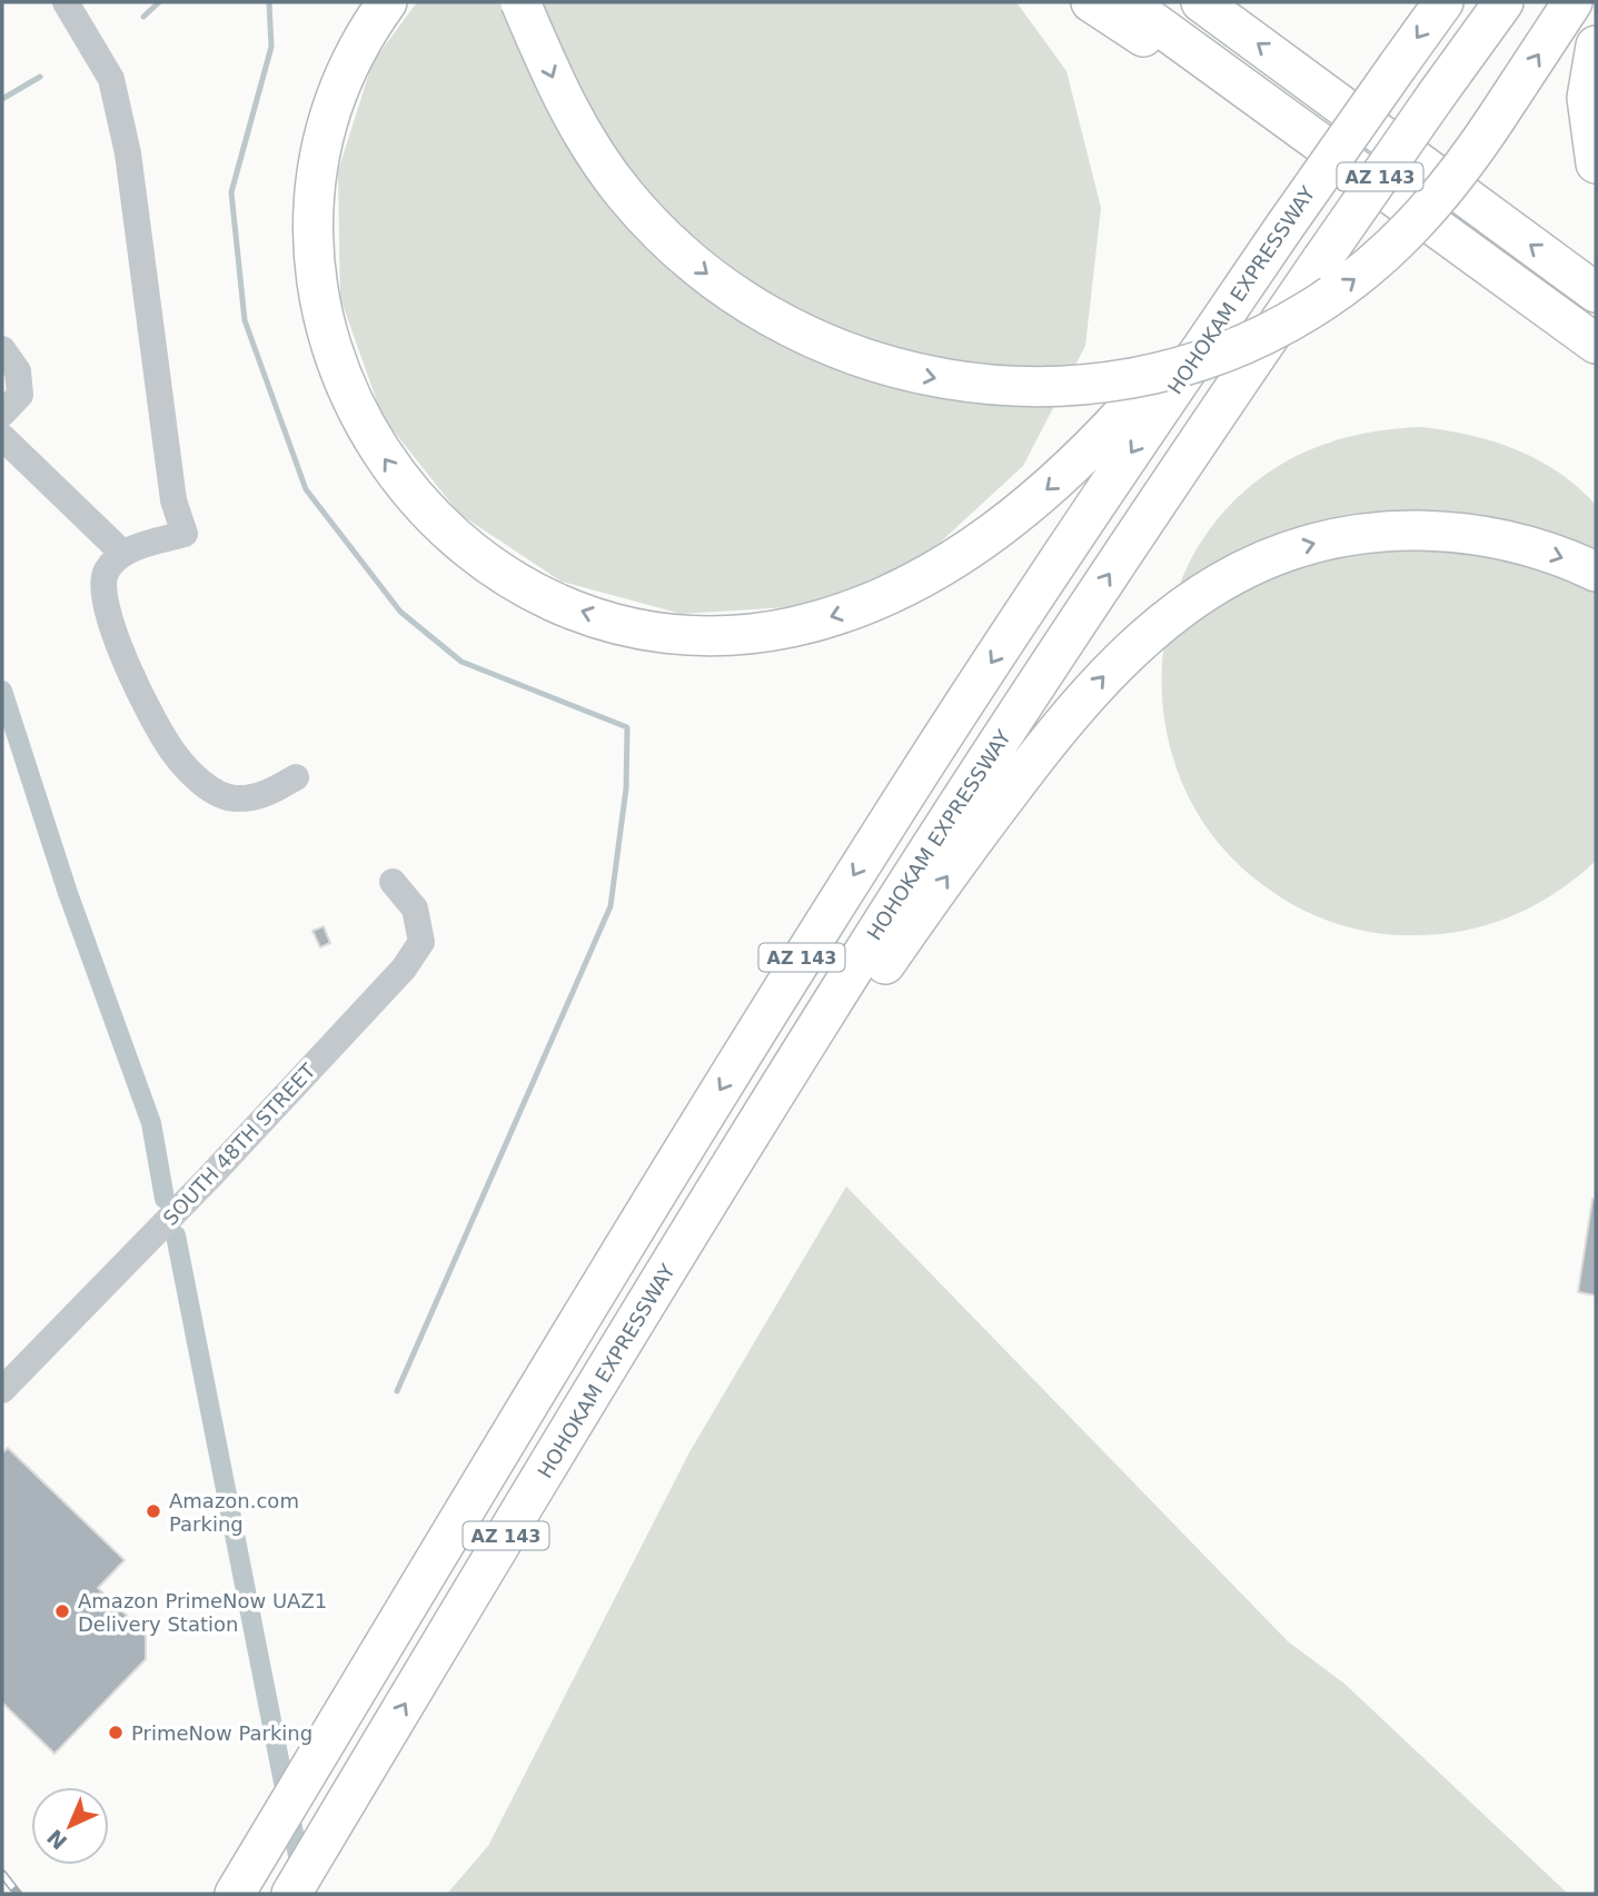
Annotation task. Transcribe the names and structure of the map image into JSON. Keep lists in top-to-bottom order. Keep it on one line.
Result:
{"streets":{"highway":["AZ 143","HOHOKAM EXPRESSWAY"],"street":["SOUTH 48TH STREET"]},"places":["Amazon.com Parking","Amazon PrimeNow UAZ1 Delivery Station","PrimeNow Parking"],"north":"bottom left"}
